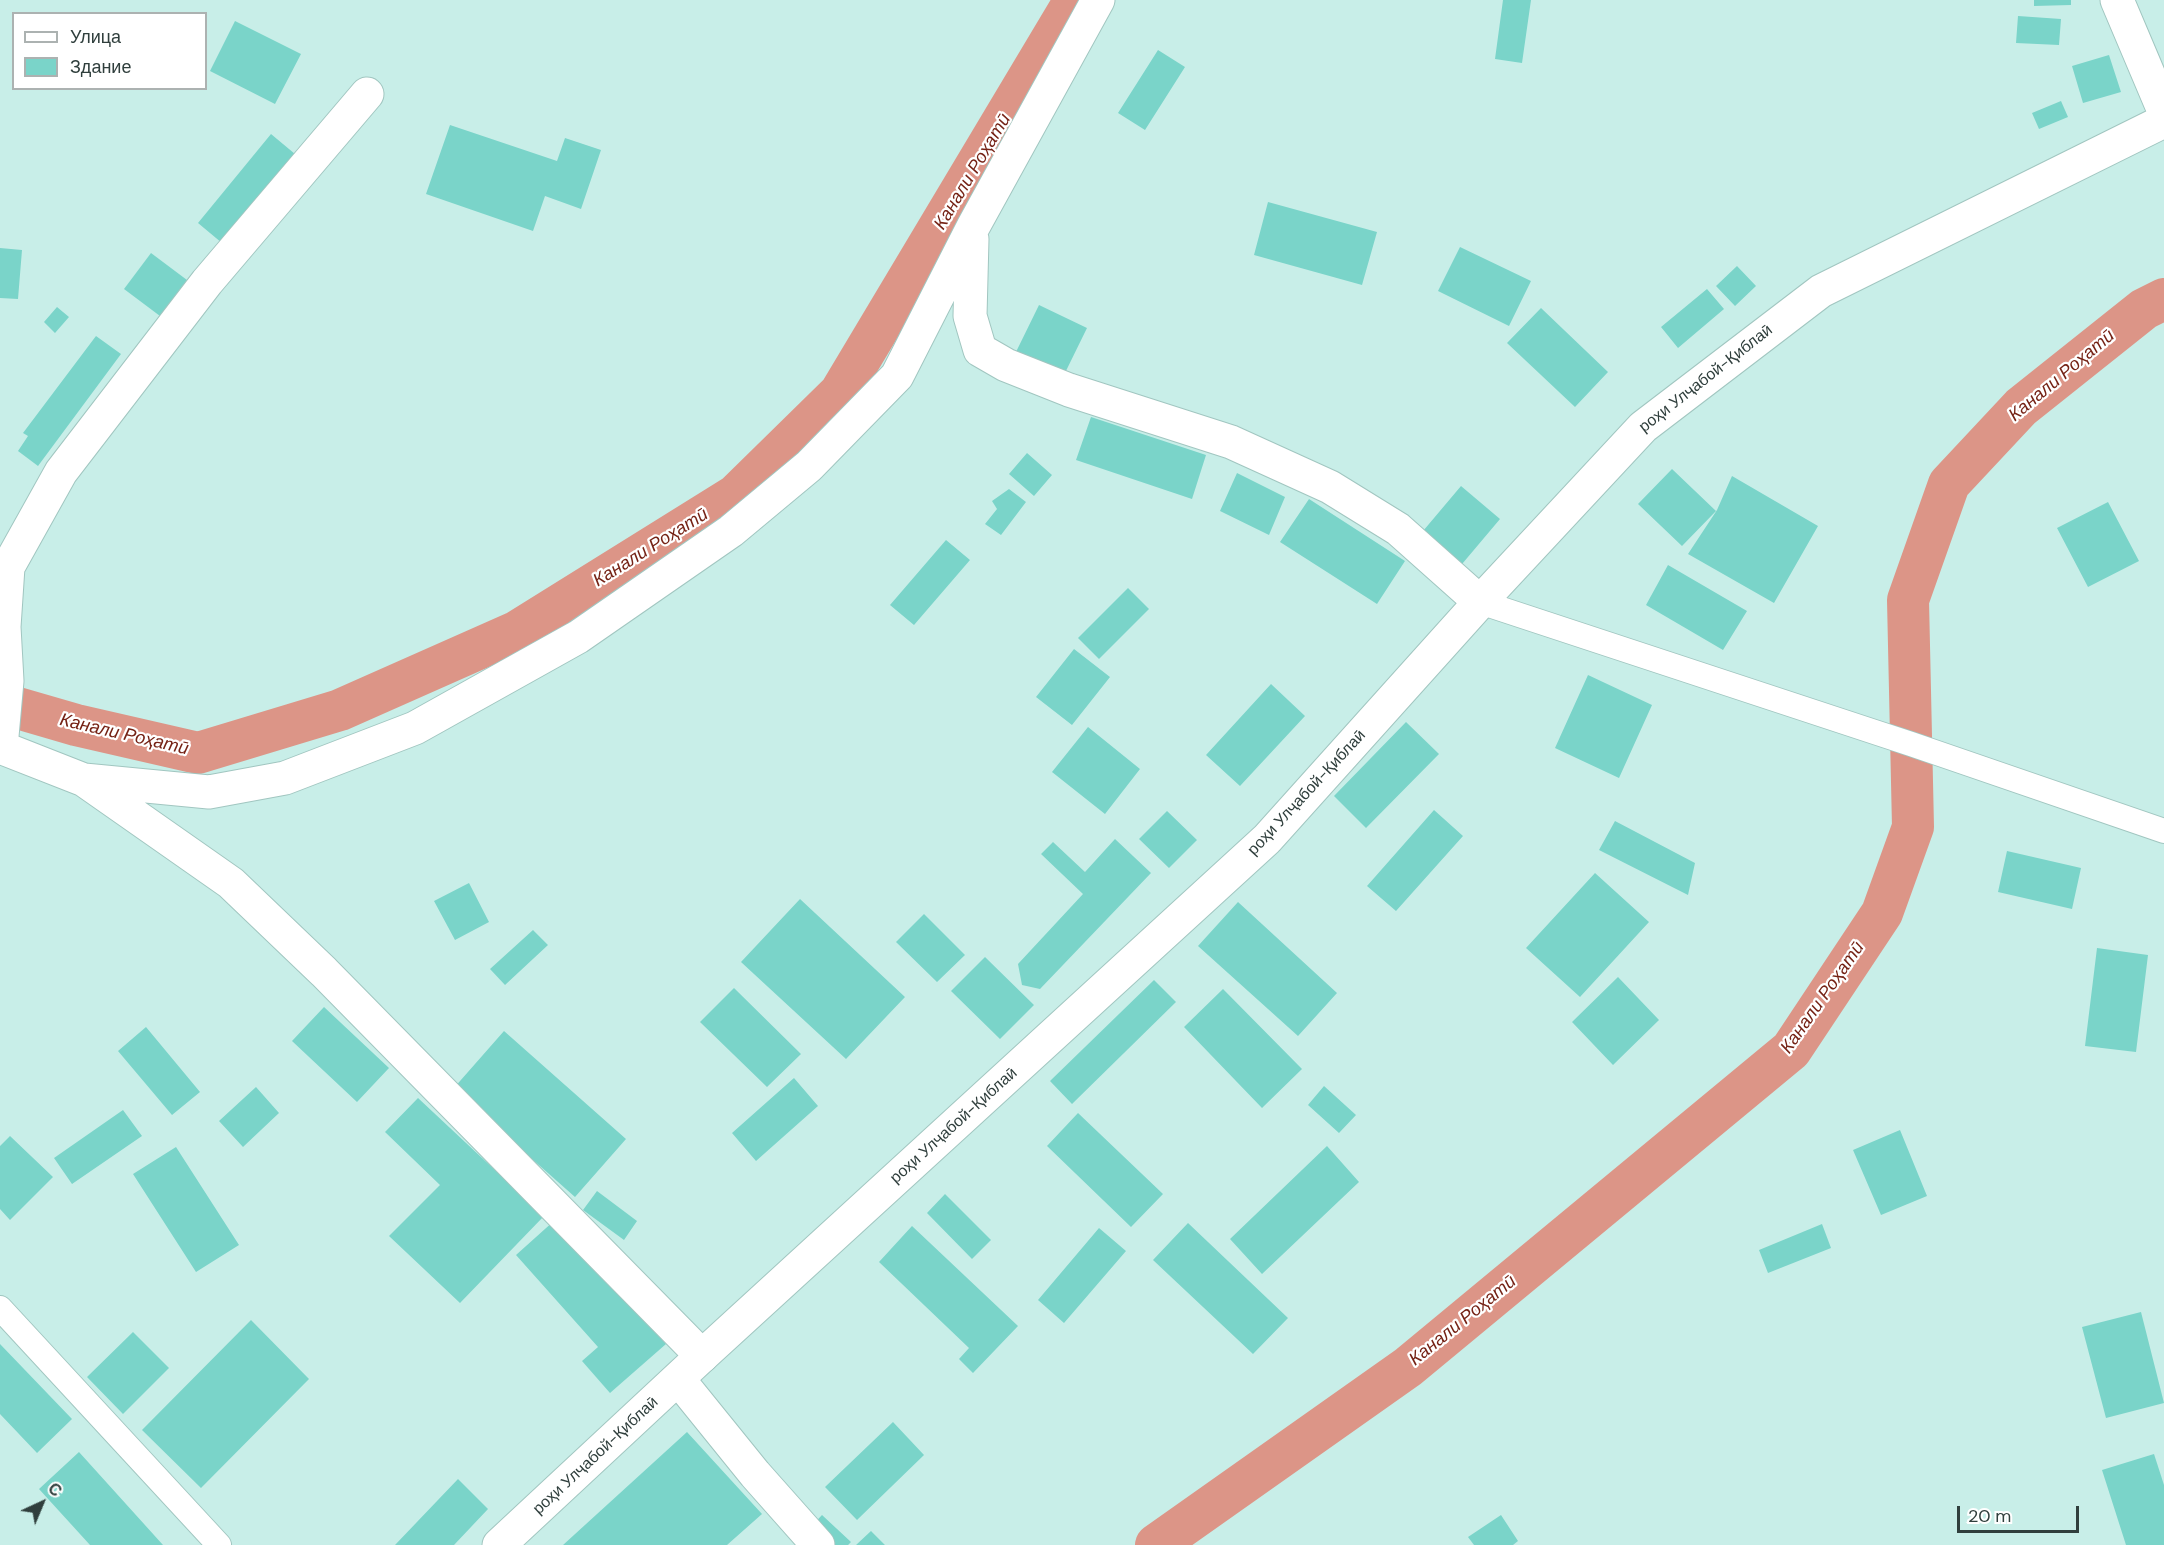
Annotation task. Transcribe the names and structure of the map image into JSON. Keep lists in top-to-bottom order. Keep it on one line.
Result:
{"streets":{"street":["роҳи Улҷабой-Қиблаӣ"]},"water":["Канали Роҳатӣ"],"legend":["Улица","Здание"],"scale_bar":"20 m","north":"top right"}
